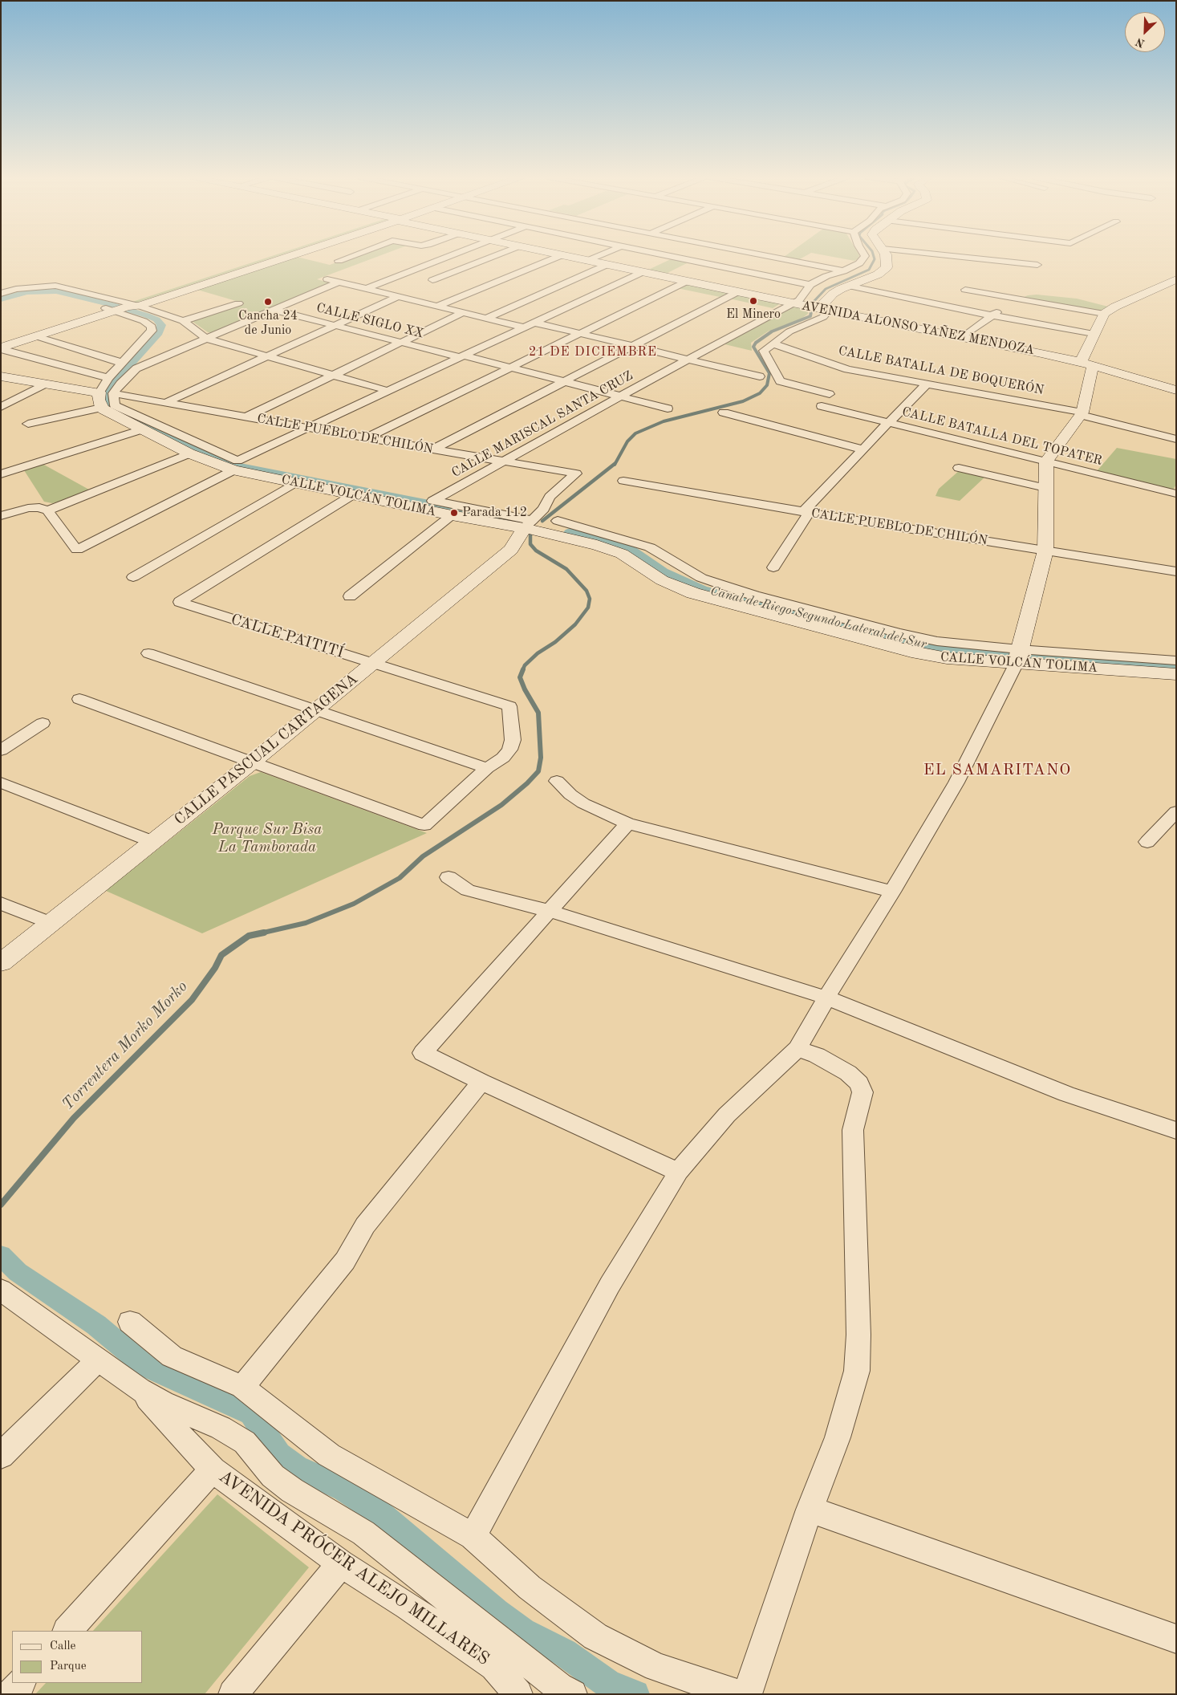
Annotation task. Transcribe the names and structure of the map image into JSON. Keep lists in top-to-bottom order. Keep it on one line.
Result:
{"streets":{"street":["CALLE SIGLO XX","AVENIDA ALONSO YAÑEZ MENDOZA","CALLE BATALLA DE BOQUERÓN","CALLE MARISCAL SANTA CRUZ","CALLE PUEBLO DE CHILÓN","CALLE BATALLA DEL TOPATER","CALLE VOLCÁN TOLIMA","CALLE PAITITÍ","CALLE PASCUAL CARTAGENA","AVENIDA PRÓCER ALEJO MILLARES"]},"crossings":[["CALLE SIGLO XX","CALLE MARISCAL SANTA CRUZ"],["AVENIDA ALONSO YAÑEZ MENDOZA","CALLE MARISCAL SANTA CRUZ"],["CALLE MARISCAL SANTA CRUZ","CALLE PUEBLO DE CHILÓN"],["CALLE MARISCAL SANTA CRUZ","CALLE VOLCÁN TOLIMA"],["CALLE MARISCAL SANTA CRUZ","CALLE PASCUAL CARTAGENA"],["CALLE PUEBLO DE CHILÓN","CALLE VOLCÁN TOLIMA"],["CALLE PUEBLO DE CHILÓN","CALLE PASCUAL CARTAGENA"],["CALLE VOLCÁN TOLIMA","CALLE PAITITÍ"],["CALLE VOLCÁN TOLIMA","CALLE PASCUAL CARTAGENA"],["CALLE PAITITÍ","CALLE PASCUAL CARTAGENA"]],"districts":["21 DE DICIEMBRE","EL SAMARITANO"],"water":["Canal de Riego Segundo Lateral del Sur","Torrentera Morko Morko"],"parks":["Parque Sur Bisa La Tamborada"],"places":["El Minero","Cancha 24 de Junio","Parada 112"],"legend":["Calle","Parque"],"north":"bottom left"}
